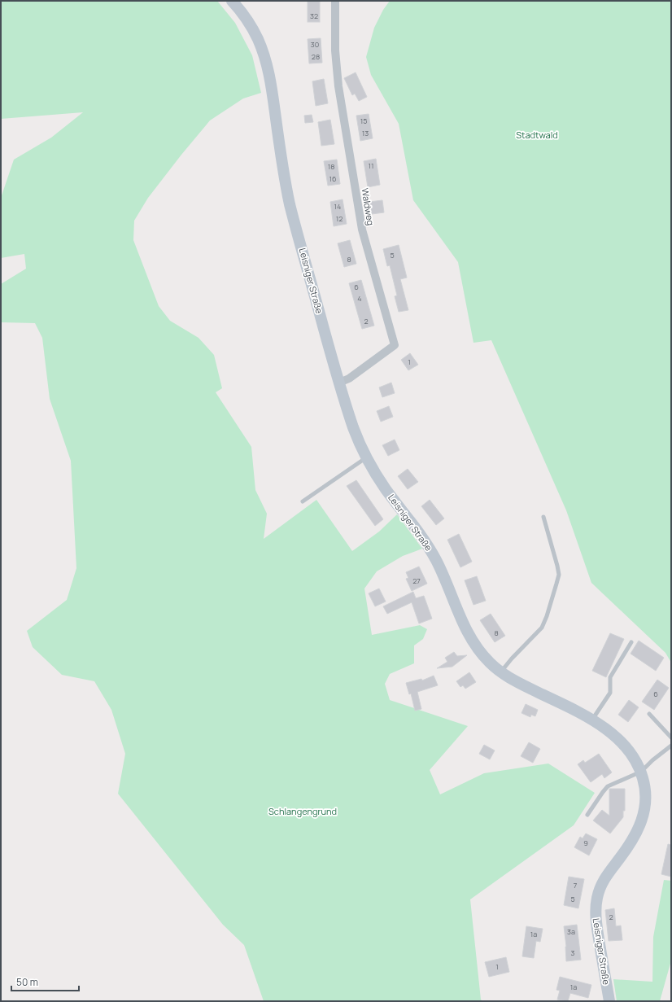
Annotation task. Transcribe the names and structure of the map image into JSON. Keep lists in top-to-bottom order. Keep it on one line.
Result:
{"streets":{"main road":["Leisniger Straße"],"street":["Waldweg"]},"crossings":[["Waldweg","Leisniger Straße"]],"parks":["Stadtwald","Schlangengrund"],"house_numbers":["32","30","28","15","13","11","18","16","14","12","5","8","6","4","2","1","27","8","6","9","7","5","2","3a","1a","3","1","1a"],"scale_bar":"50 m"}
